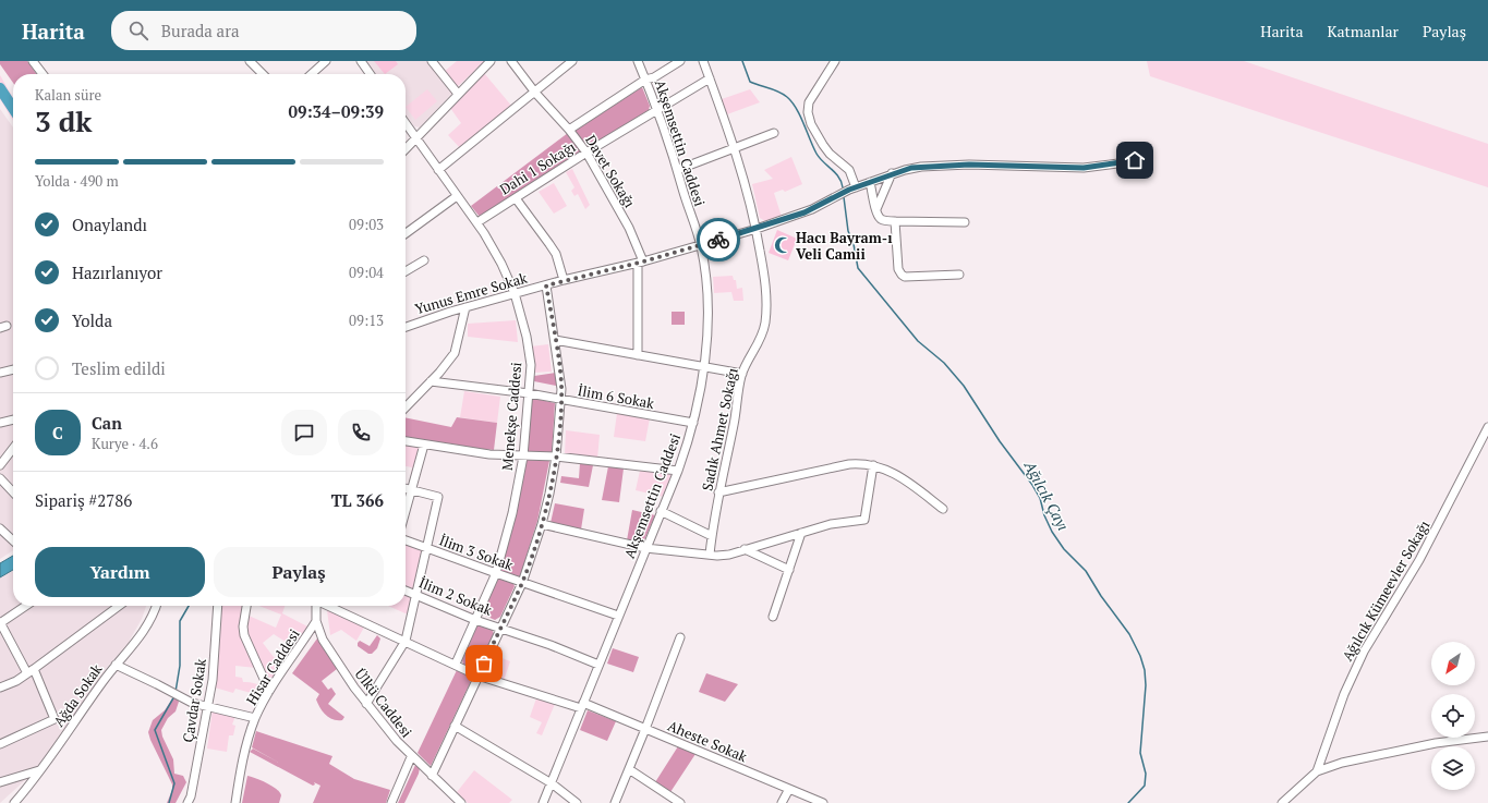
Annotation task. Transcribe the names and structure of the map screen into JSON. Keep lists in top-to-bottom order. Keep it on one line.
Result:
{"streets":{"street":["Akşemsettin Caddesi","Dahi 1 Sokağı","Davet Sokağı","Yunus Emre Sokak","İlim 6 Sokak","Menekşe Caddesi","Sadık Ahmet Sokağı","İlim 3 Sokak","Ağılcık Kümeevler Sokağı","İlim 2 Sokak","Hisar Caddesi","Ağda Sokak","Çavdar Sokak","Ülkü Caddesi","Aheste Sokak"]},"crossings":[["Akşemsettin Caddesi","Dahi 1 Sokağı"],["Akşemsettin Caddesi","Yunus Emre Sokak"],["Akşemsettin Caddesi","İlim 6 Sokak"],["Akşemsettin Caddesi","İlim 3 Sokak"],["Akşemsettin Caddesi","İlim 2 Sokak"],["Akşemsettin Caddesi","Aheste Sokak"],["Dahi 1 Sokağı","Davet Sokağı"],["Dahi 1 Sokağı","Menekşe Caddesi"],["Dahi 1 Sokağı","Sadık Ahmet Sokağı"],["Davet Sokağı","Yunus Emre Sokak"],["Yunus Emre Sokak","Menekşe Caddesi"],["Yunus Emre Sokak","Sadık Ahmet Sokağı"],["İlim 6 Sokak","Menekşe Caddesi"],["Menekşe Caddesi","İlim 3 Sokak"],["Menekşe Caddesi","İlim 2 Sokak"],["Menekşe Caddesi","Aheste Sokak"],["Hisar Caddesi","Ülkü Caddesi"]],"water":["Ağılcık Çayı"],"places":{"mosque":["Hacı Bayram-ı Veli Camii"]},"north":"bottom left","page":{"header":"Harita","search":"Burada ara","nav":["Harita","Katmanlar","Paylaş"],"heading":["3 dk","Kalan süre","09:34–09:39"],"panel":["Can","Kurye · 4.6","Sipariş #2786","TL 366"],"bar":"Yolda · 490 m","list":[["Onaylandı","09:03"],["Hazırlanıyor","09:04"],["Yolda","09:13"],"Teslim edildi"],"round":"C","buttons":["Yardım","Paylaş"]}}
